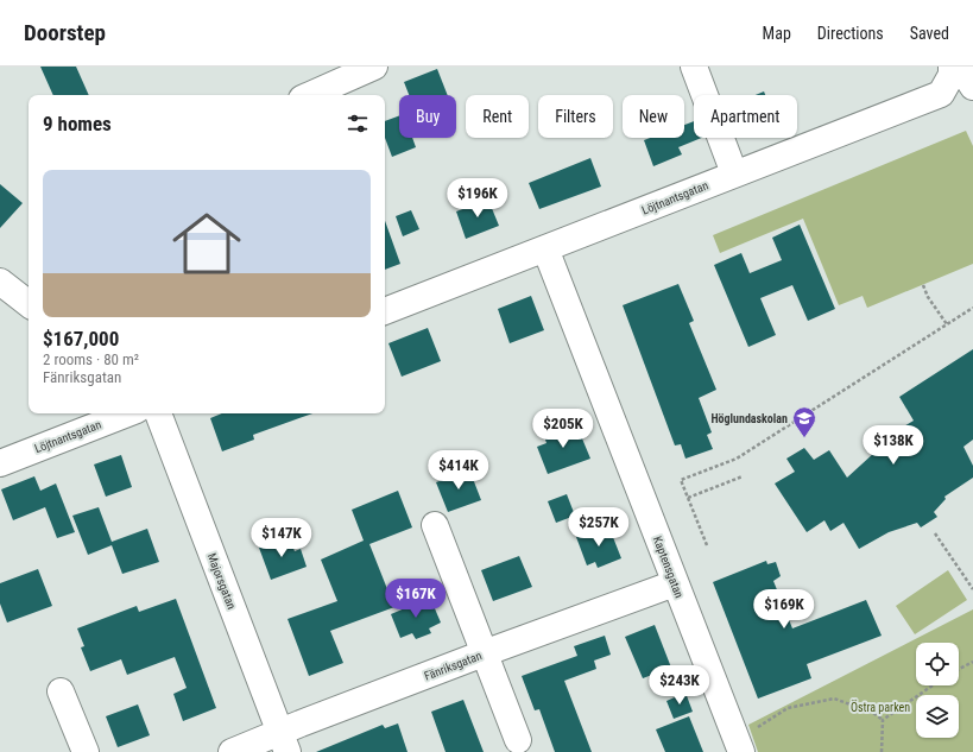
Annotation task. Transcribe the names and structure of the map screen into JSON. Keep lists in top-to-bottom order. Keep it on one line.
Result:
{"streets":{"street":["Löjtnantsgatan","Kaptensgatan","Majorsgatan","Fänriksgatan"]},"crossings":[["Löjtnantsgatan","Kaptensgatan"],["Kaptensgatan","Fänriksgatan"],["Majorsgatan","Fänriksgatan"]],"parks":["Östra parken"],"places":{"school or university":["Höglundaskolan"]},"page":{"header":"Doorstep","nav":["Map","Directions","Saved"],"chip":["Buy","Rent","Filters","New","Apartment"],"heading":"9 homes","list":[{"name":"$167,000","note":"2 rooms · 80 m² · Fänriksgatan"}],"price":["$196K","$205K","$138K","$414K","$257K","$147K","$167K","$169K","$243K"]}}
